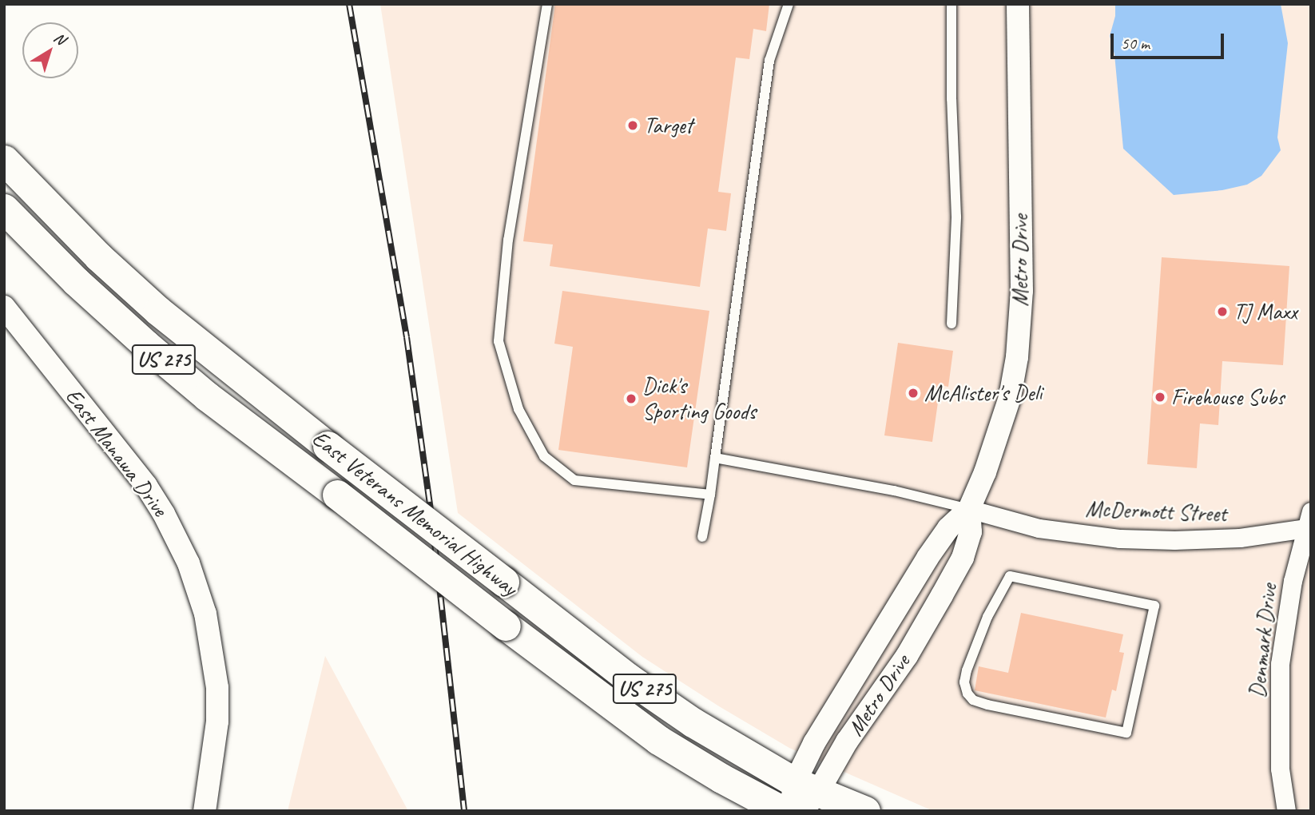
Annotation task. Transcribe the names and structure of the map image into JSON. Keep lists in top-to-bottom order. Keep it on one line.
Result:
{"streets":{"main road":["US 275","East Veterans Memorial Highway"],"street":["Metro Drive","East Manawa Drive","McDermott Street","Denmark Drive"]},"crossings":[["Metro Drive","McDermott Street"],["Metro Drive","East Veterans Memorial Highway"],["McDermott Street","Denmark Drive"]],"places":["Target","TJ Maxx","McAlister's Deli","Firehouse Subs","Dick's Sporting Goods"],"scale_bar":"50 m","north":"top right"}
